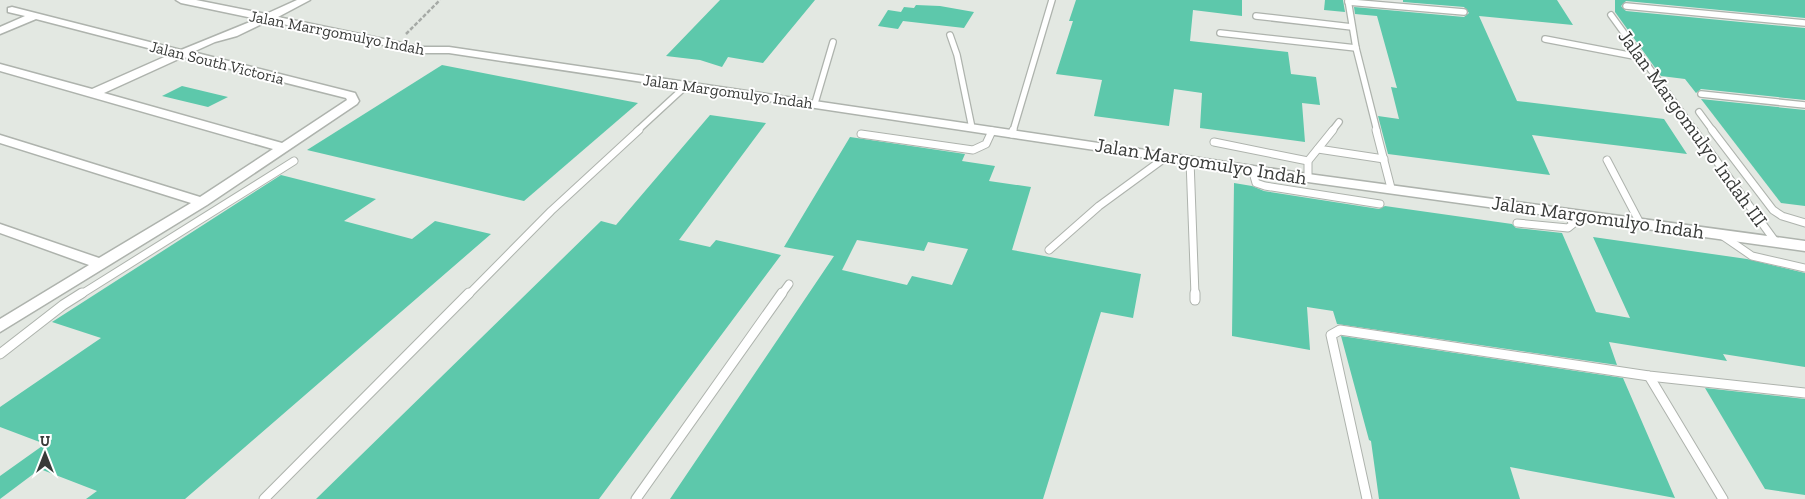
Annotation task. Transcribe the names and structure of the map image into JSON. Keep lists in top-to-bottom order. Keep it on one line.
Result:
{"streets":{"street":["Jalan Marrgomulyo Indah","Jalan South Victoria","Jalan Margomulyo Indah"],"lane":["Jalan Margomulyo Indah III"]},"crossings":[["Jalan Marrgomulyo Indah","Jalan Margomulyo Indah"],["Jalan Margomulyo Indah","Jalan Margomulyo Indah III"]],"north":"top"}
